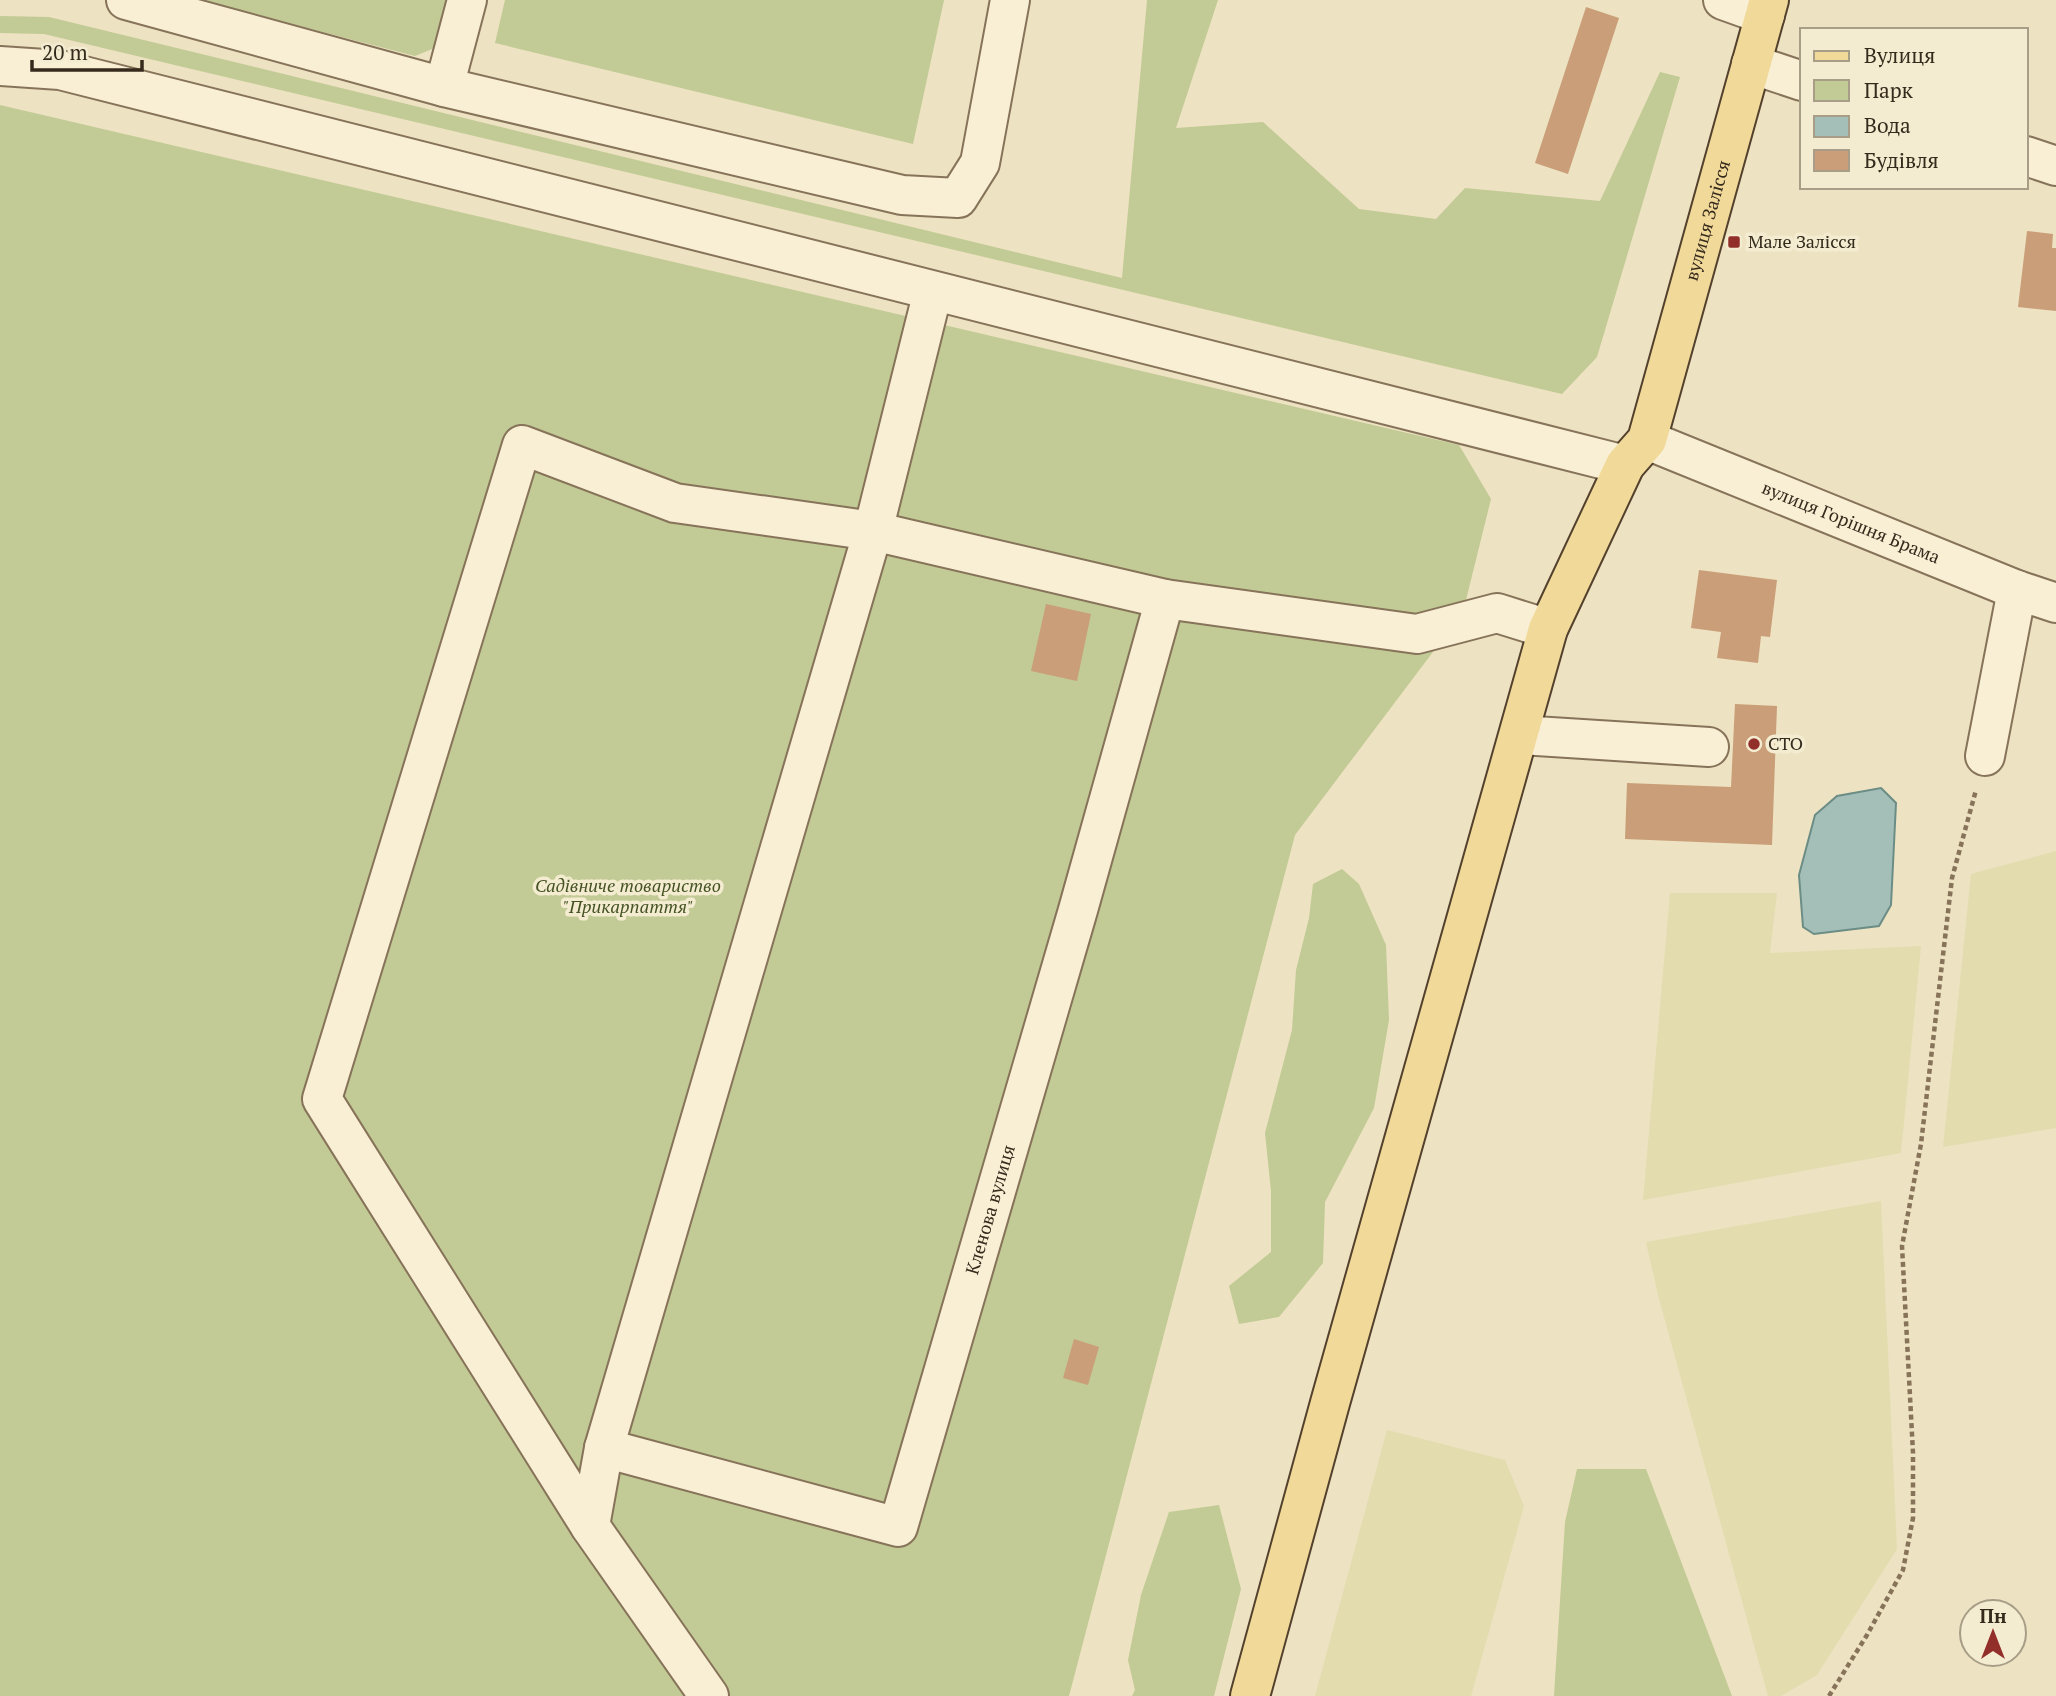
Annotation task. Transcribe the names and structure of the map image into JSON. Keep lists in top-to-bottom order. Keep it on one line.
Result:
{"streets":{"main road":["вулиця Залісся"],"street":["вулиця Горішня Брама","Кленова вулиця"]},"crossings":[["вулиця Залісся","вулиця Горішня Брама"]],"parks":["Садівниче товариство \"Прикарпаття\""],"places":{"transit":["Мале Залісся"],"other":["СТО"]},"legend":["Вулиця","Парк","Вода","Будівля"],"scale_bar":"20 m","north":"top"}
